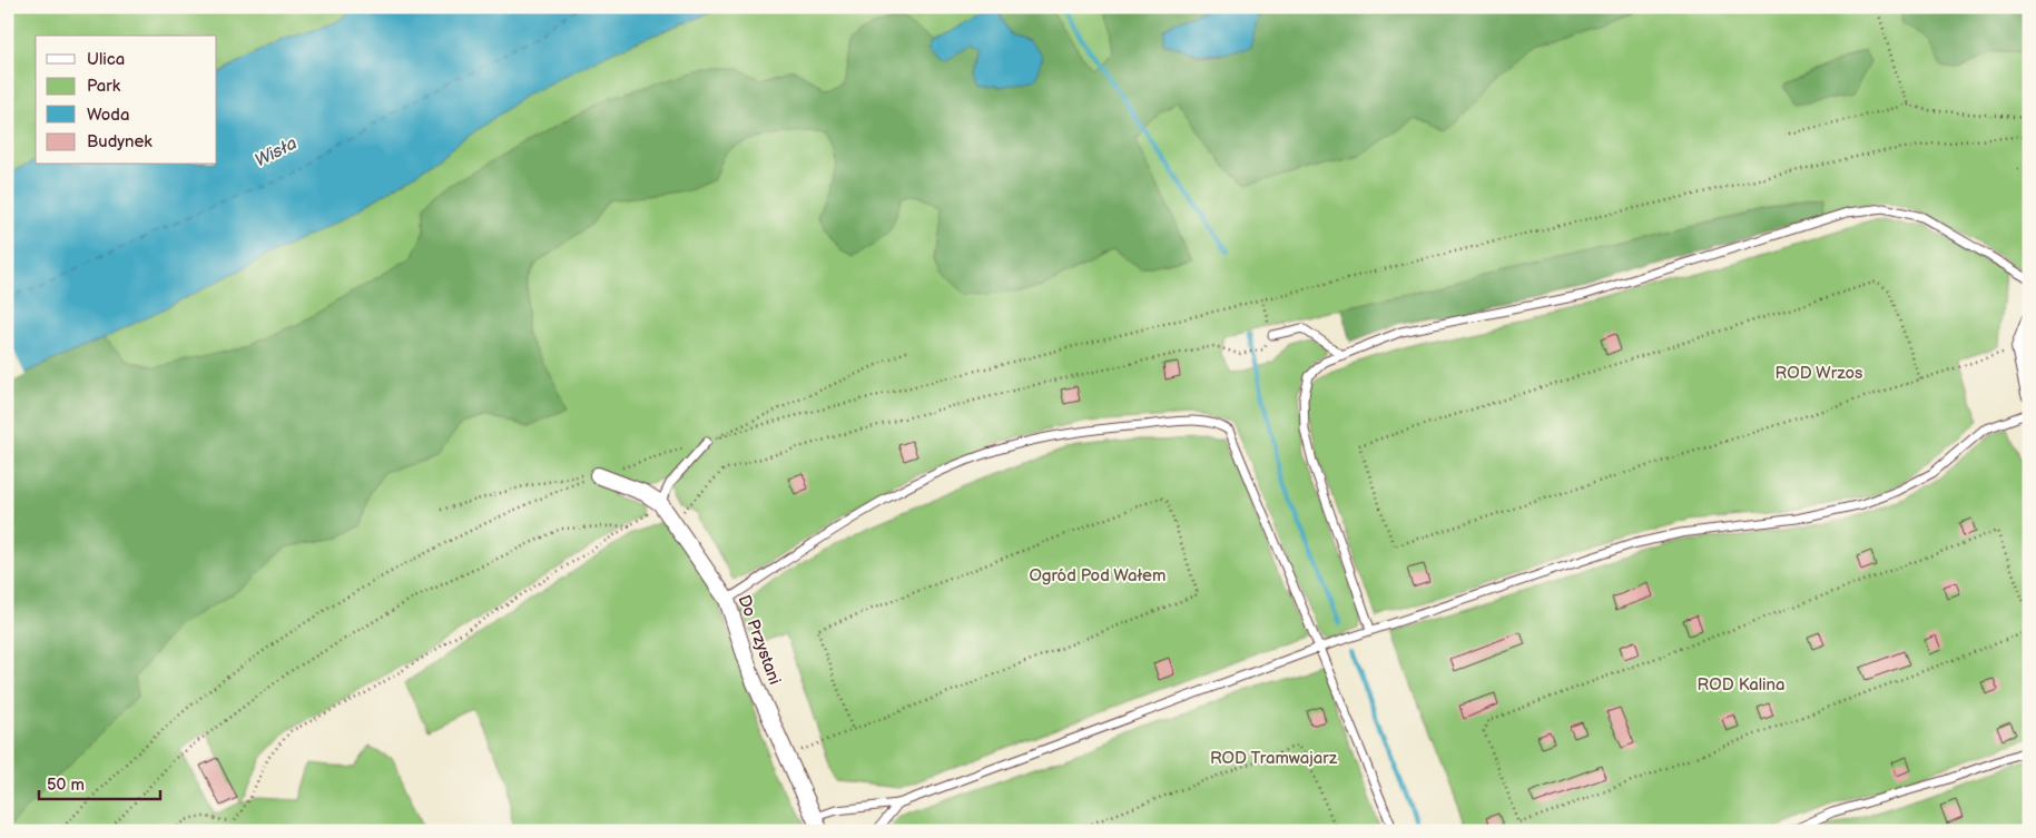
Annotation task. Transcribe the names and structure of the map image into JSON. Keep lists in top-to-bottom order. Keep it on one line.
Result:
{"streets":{"street":["Do Przystani"]},"water":["Wisła"],"parks":["ROD Wrzos","Ogród Pod Wałem","ROD Kalina","ROD Tramwajarz"],"legend":["Ulica","Park","Woda","Budynek"],"scale_bar":"50 m"}
